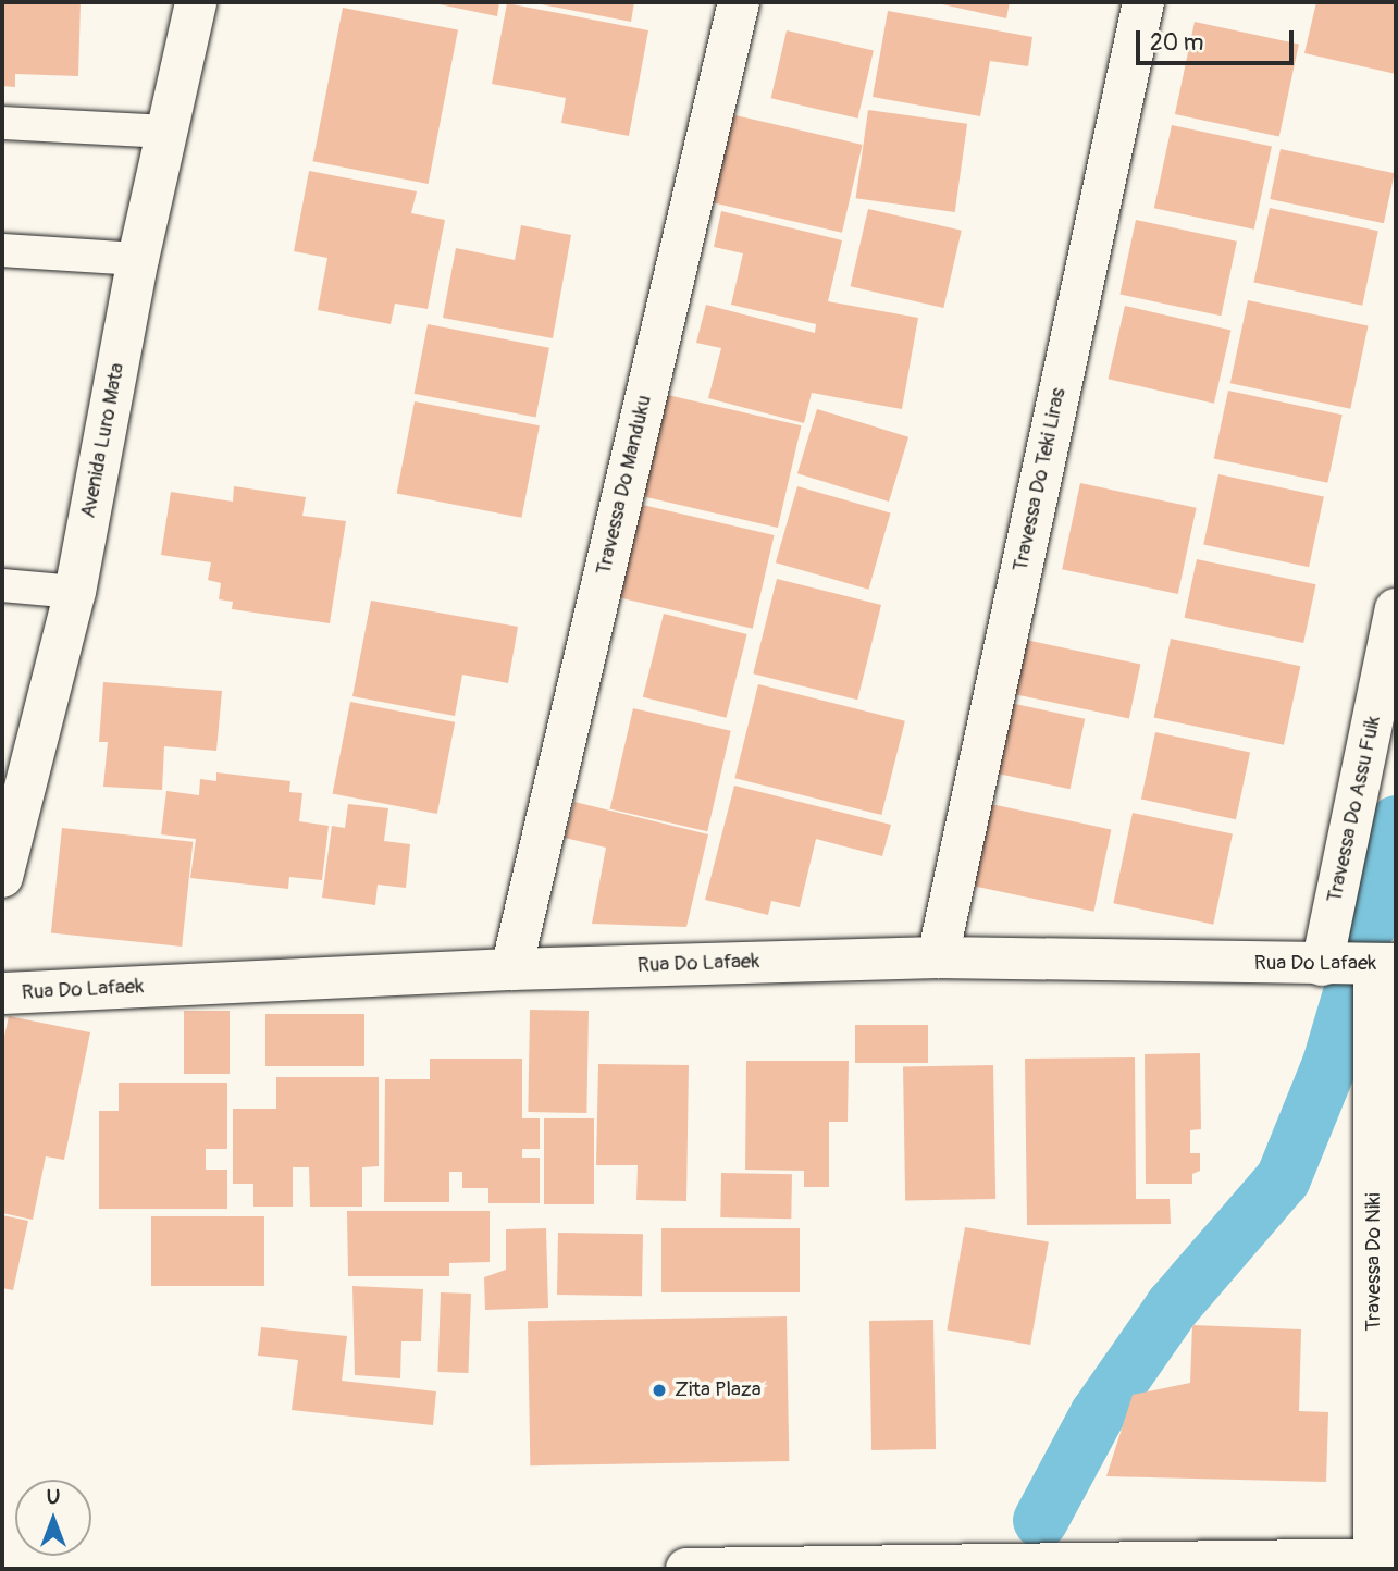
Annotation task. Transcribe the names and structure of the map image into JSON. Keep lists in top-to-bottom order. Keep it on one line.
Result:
{"streets":{"street":["Avenida Luro Mata","Travessa Do Teki Liras","Travessa Do Manduku","Travessa Do Assu Fuik","Rua Do Lafaek","Travessa Do Niki"]},"crossings":[["Travessa Do Teki Liras","Rua Do Lafaek"],["Travessa Do Manduku","Rua Do Lafaek"],["Travessa Do Assu Fuik","Rua Do Lafaek"],["Rua Do Lafaek","Travessa Do Niki"]],"places":["Zita Plaza"],"scale_bar":"20 m","north":"top"}
